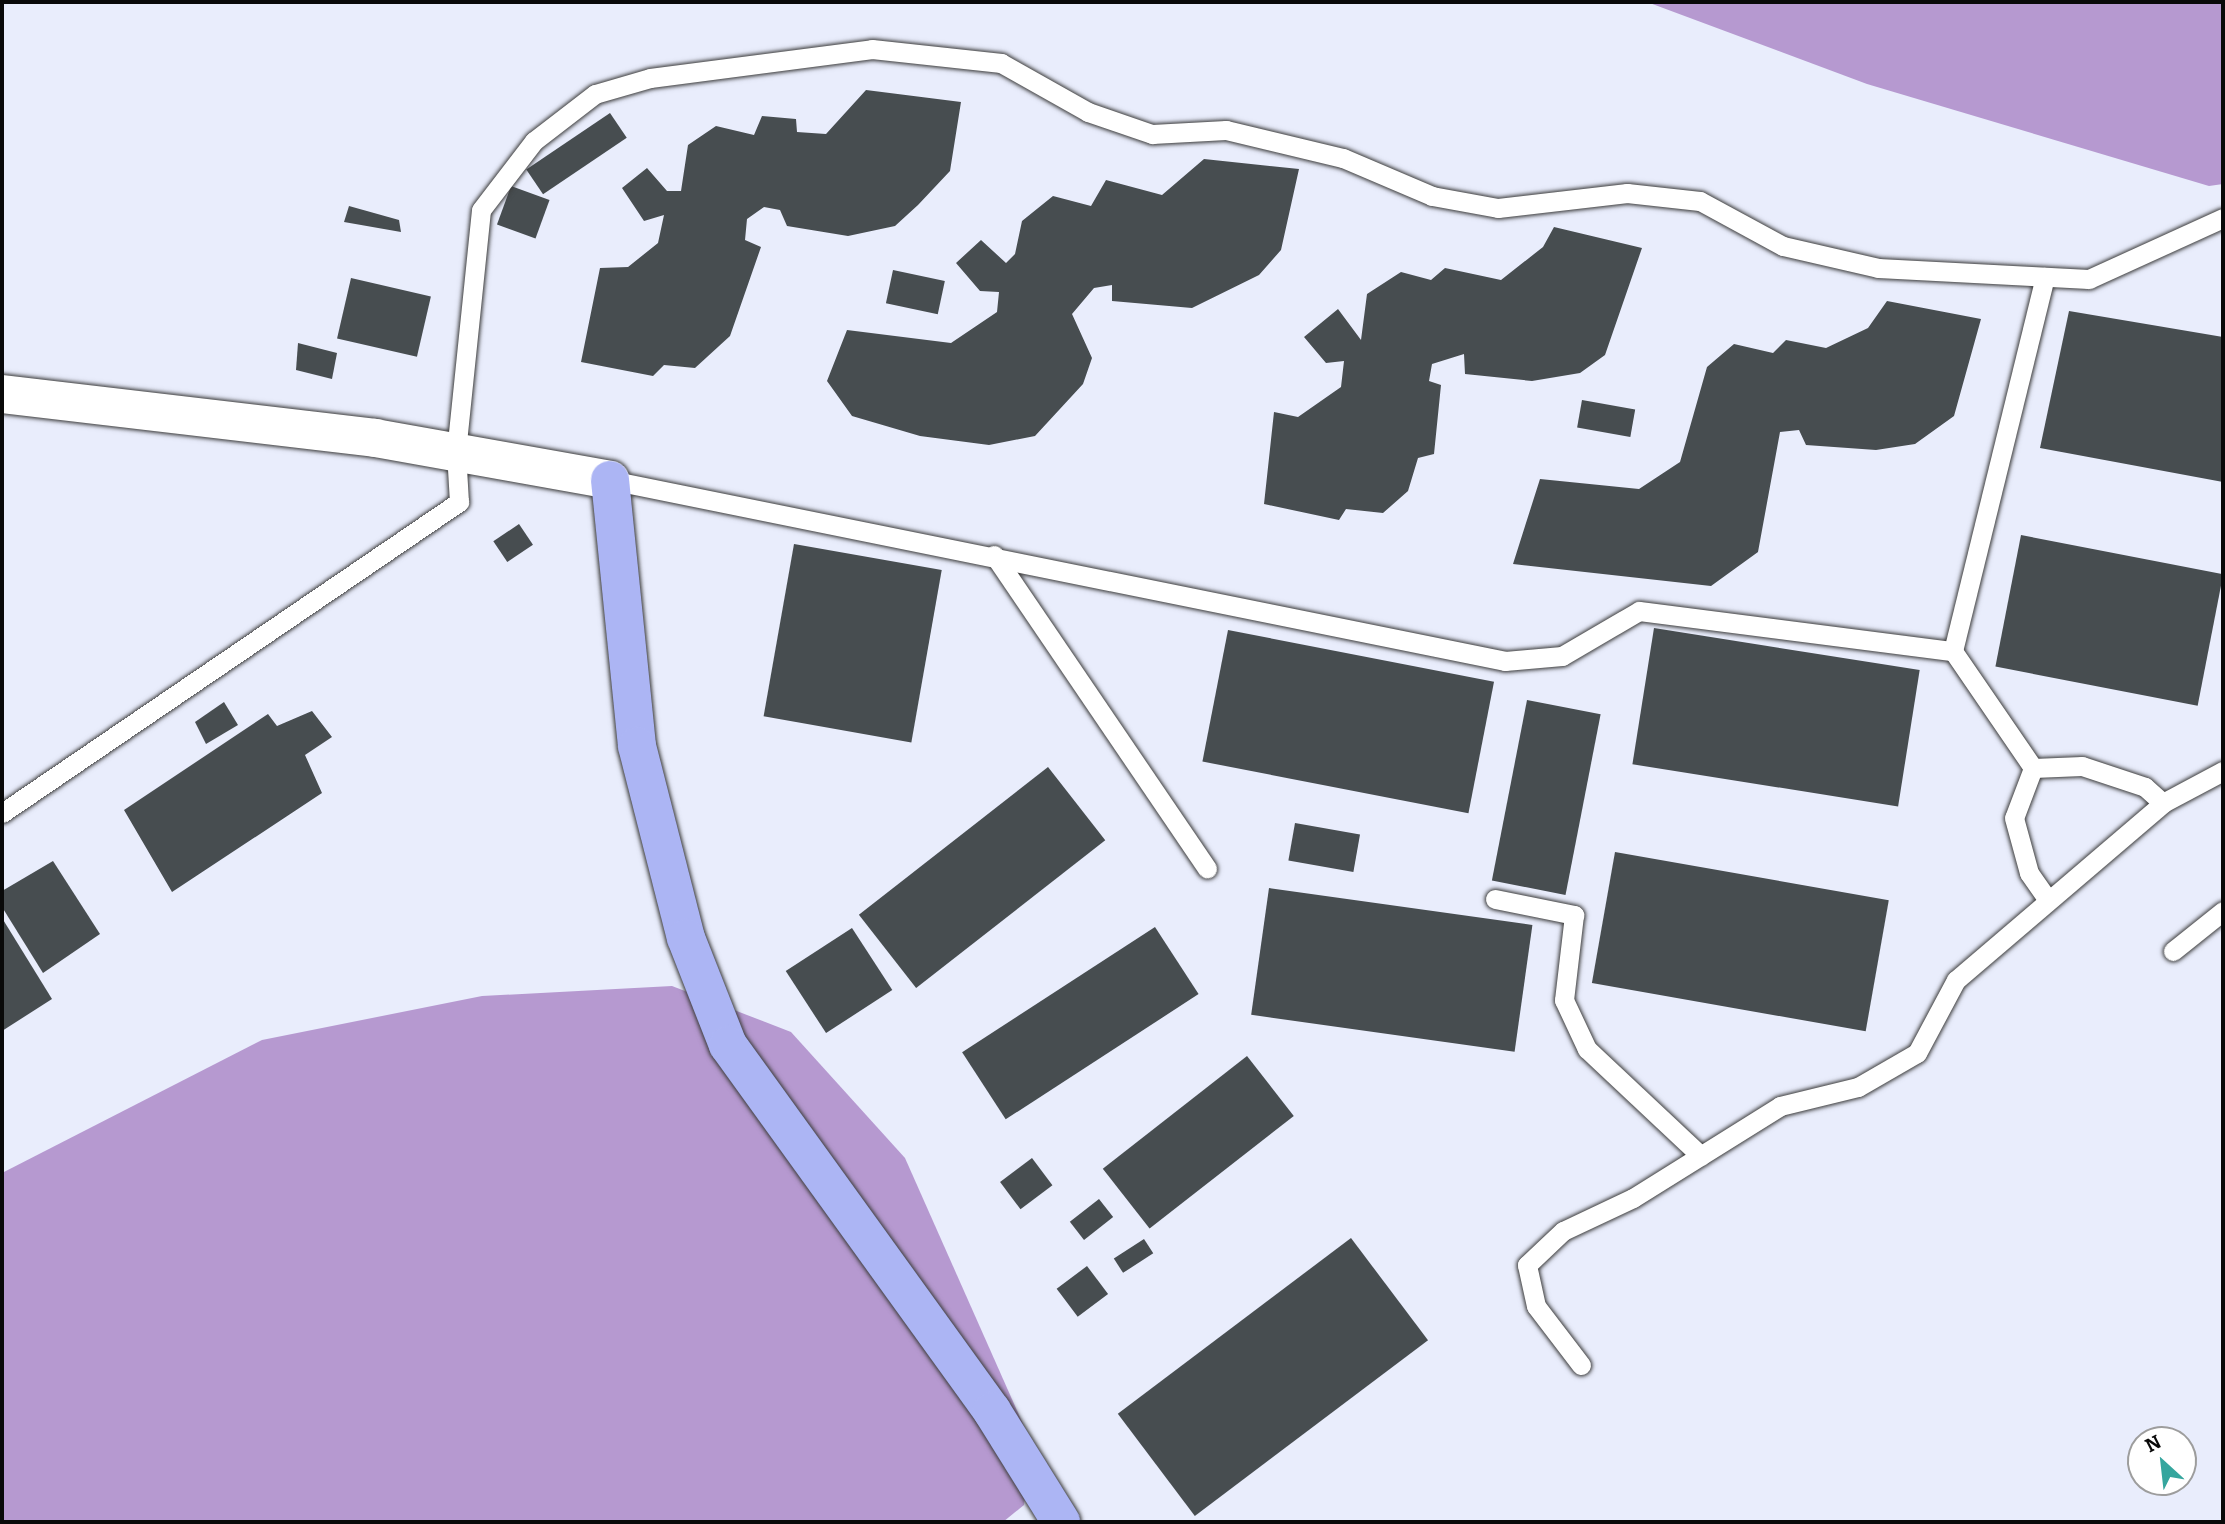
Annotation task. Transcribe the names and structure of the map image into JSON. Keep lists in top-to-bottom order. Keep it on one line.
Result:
{"north":"top left"}
